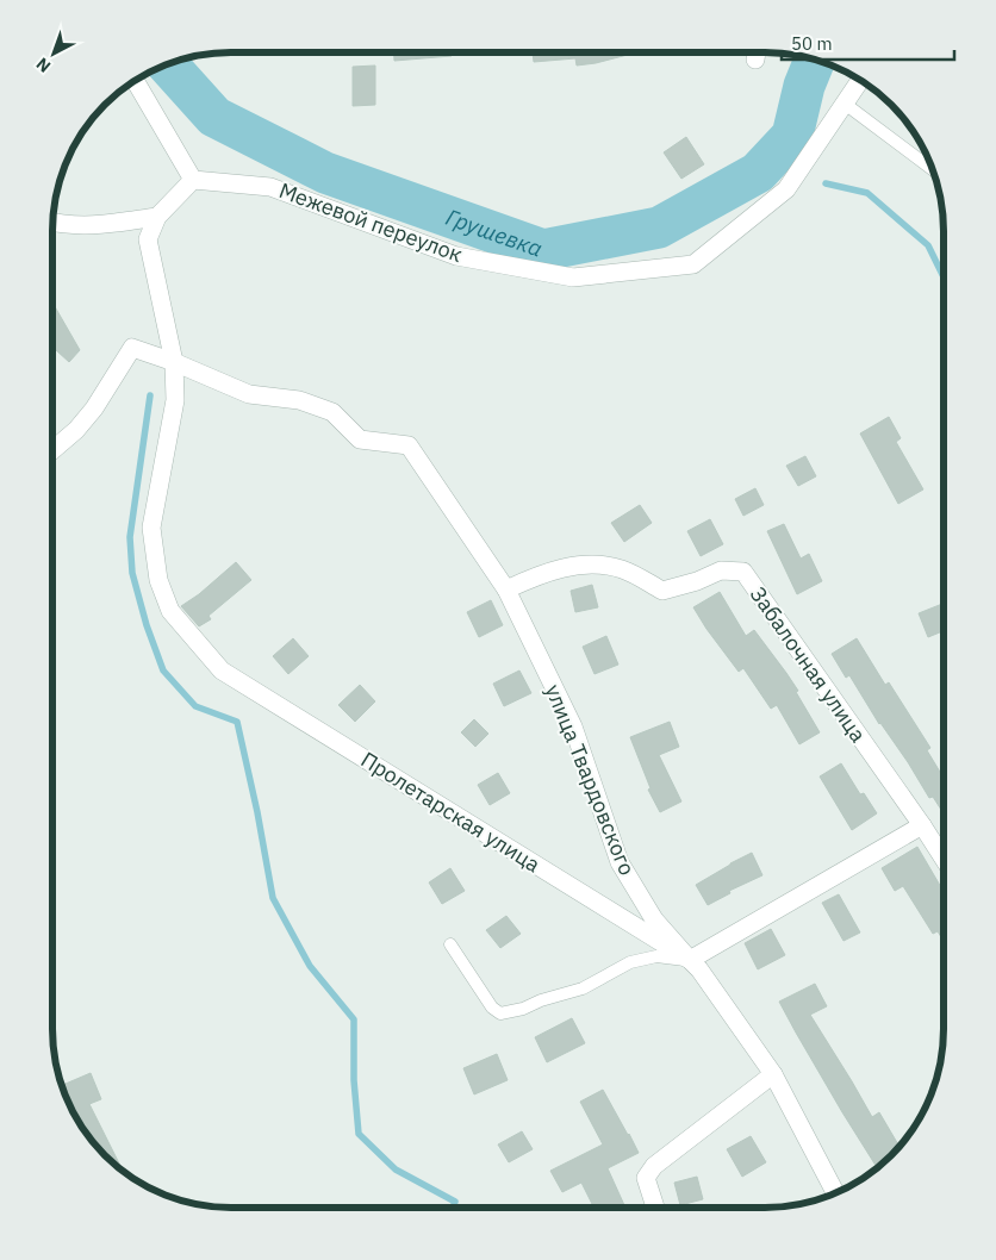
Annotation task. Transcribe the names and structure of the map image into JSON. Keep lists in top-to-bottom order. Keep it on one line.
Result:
{"streets":{"street":["Межевой переулок","Забалочная улица","улица Твардовского","Пролетарская улица"]},"crossings":[["Забалочная улица","улица Твардовского"],["улица Твардовского","Пролетарская улица"]],"water":["Грушевка"],"scale_bar":"50 m","north":"bottom left"}
